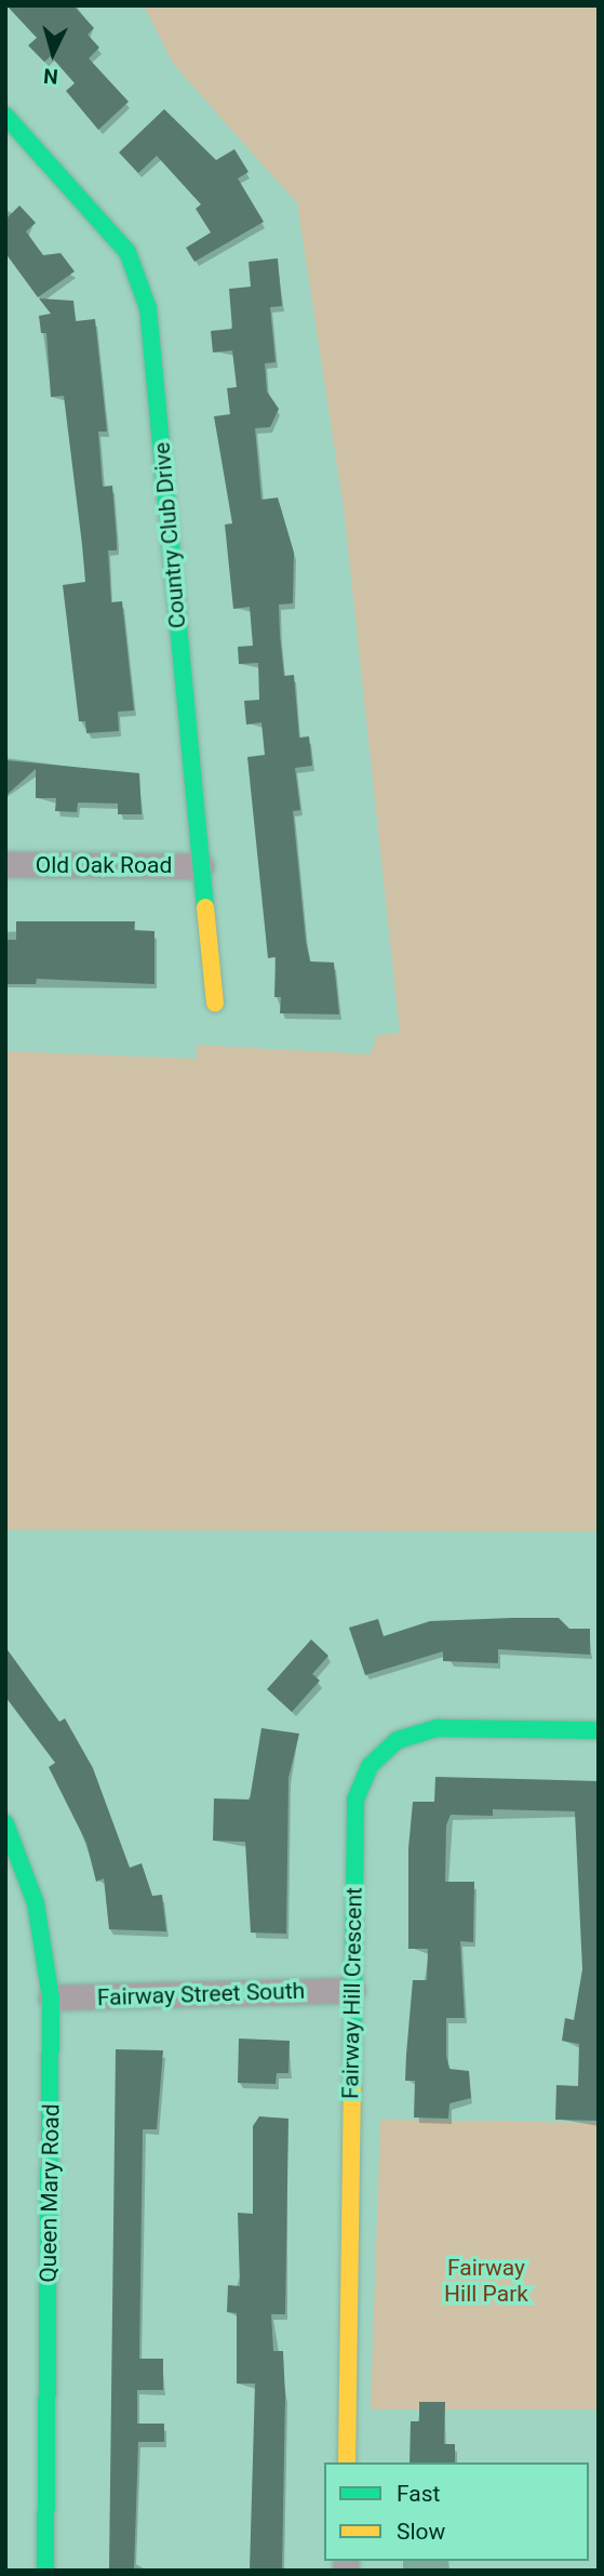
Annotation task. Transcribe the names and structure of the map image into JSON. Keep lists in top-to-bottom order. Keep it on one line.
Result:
{"streets":{"street":["Country Club Drive","Old Oak Road","Fairway Hill Crescent","Fairway Street South","Queen Mary Road"]},"crossings":[["Country Club Drive","Old Oak Road"],["Fairway Hill Crescent","Fairway Street South"],["Fairway Street South","Queen Mary Road"]],"parks":["Fairway Hill Park"],"legend":["Fast","Slow"],"north":"bottom"}
